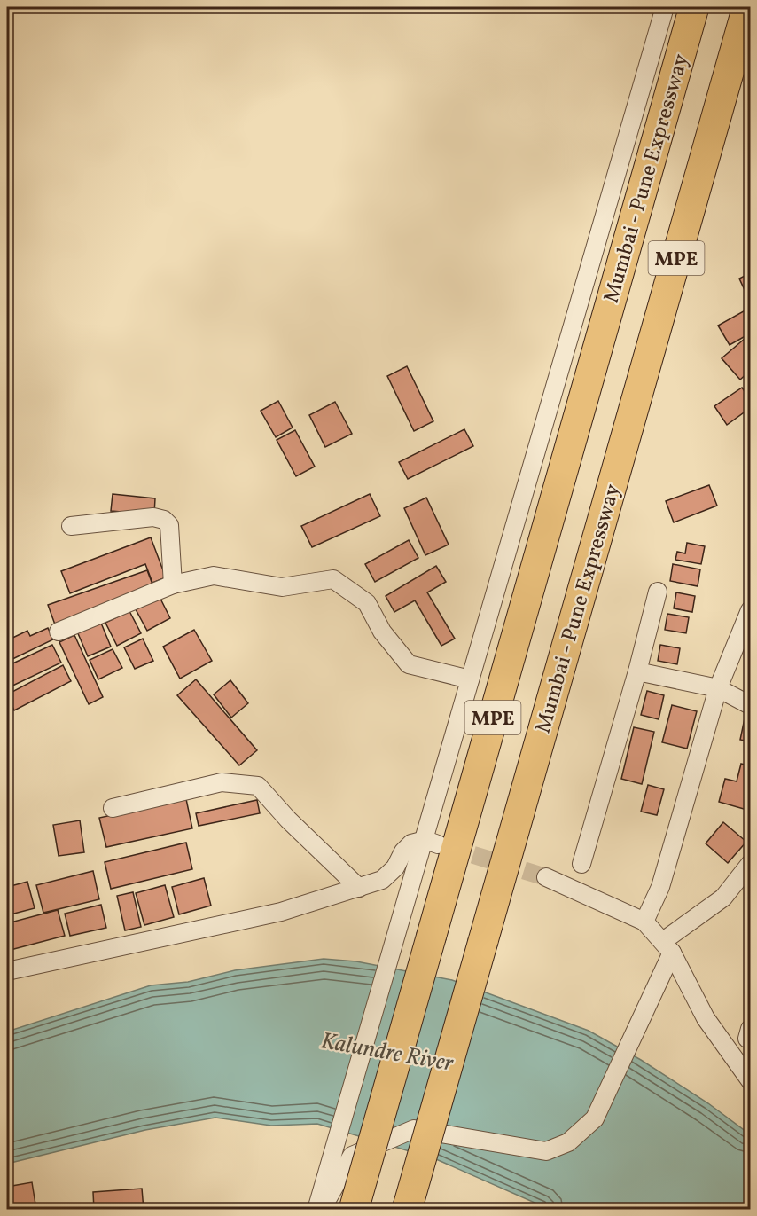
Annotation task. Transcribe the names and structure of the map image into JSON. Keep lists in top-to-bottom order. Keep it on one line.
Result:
{"streets":{"highway":["Mumbai - Pune Expressway","MPE"]},"water":["Kalundre River"]}
